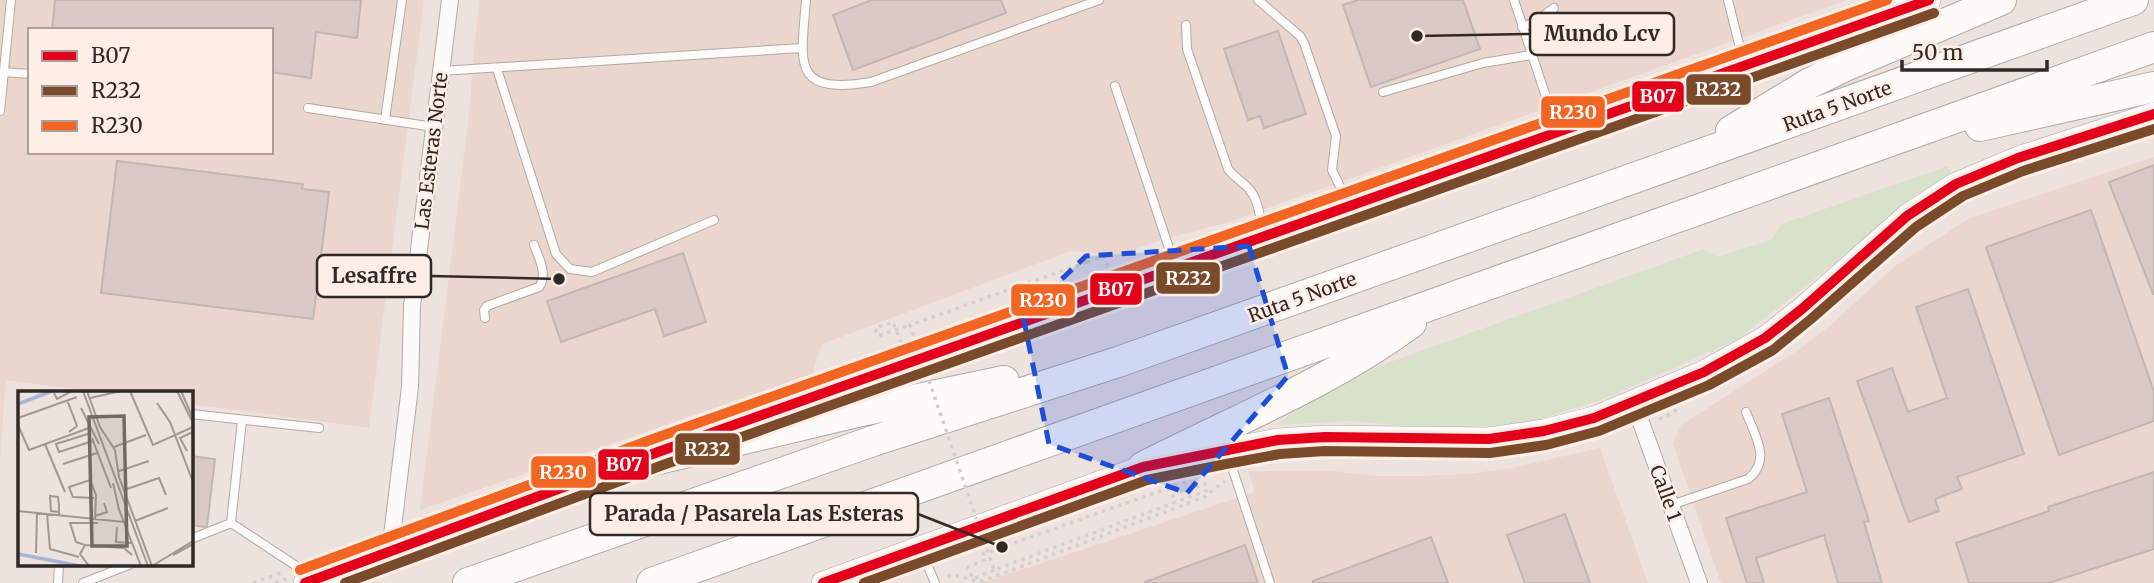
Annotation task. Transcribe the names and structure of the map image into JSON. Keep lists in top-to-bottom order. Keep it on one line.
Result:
{"streets":{"highway":["Ruta 5 Norte"],"street":["Las Esteras Norte","Calle 1"]},"places":["Mundo Lcv","Lesaffre","Parada / Pasarela Las Esteras"],"lines":["transit line B07","transit line R230","transit line R232"],"legend":["B07","R232","R230"],"scale_bar":"50 m"}
